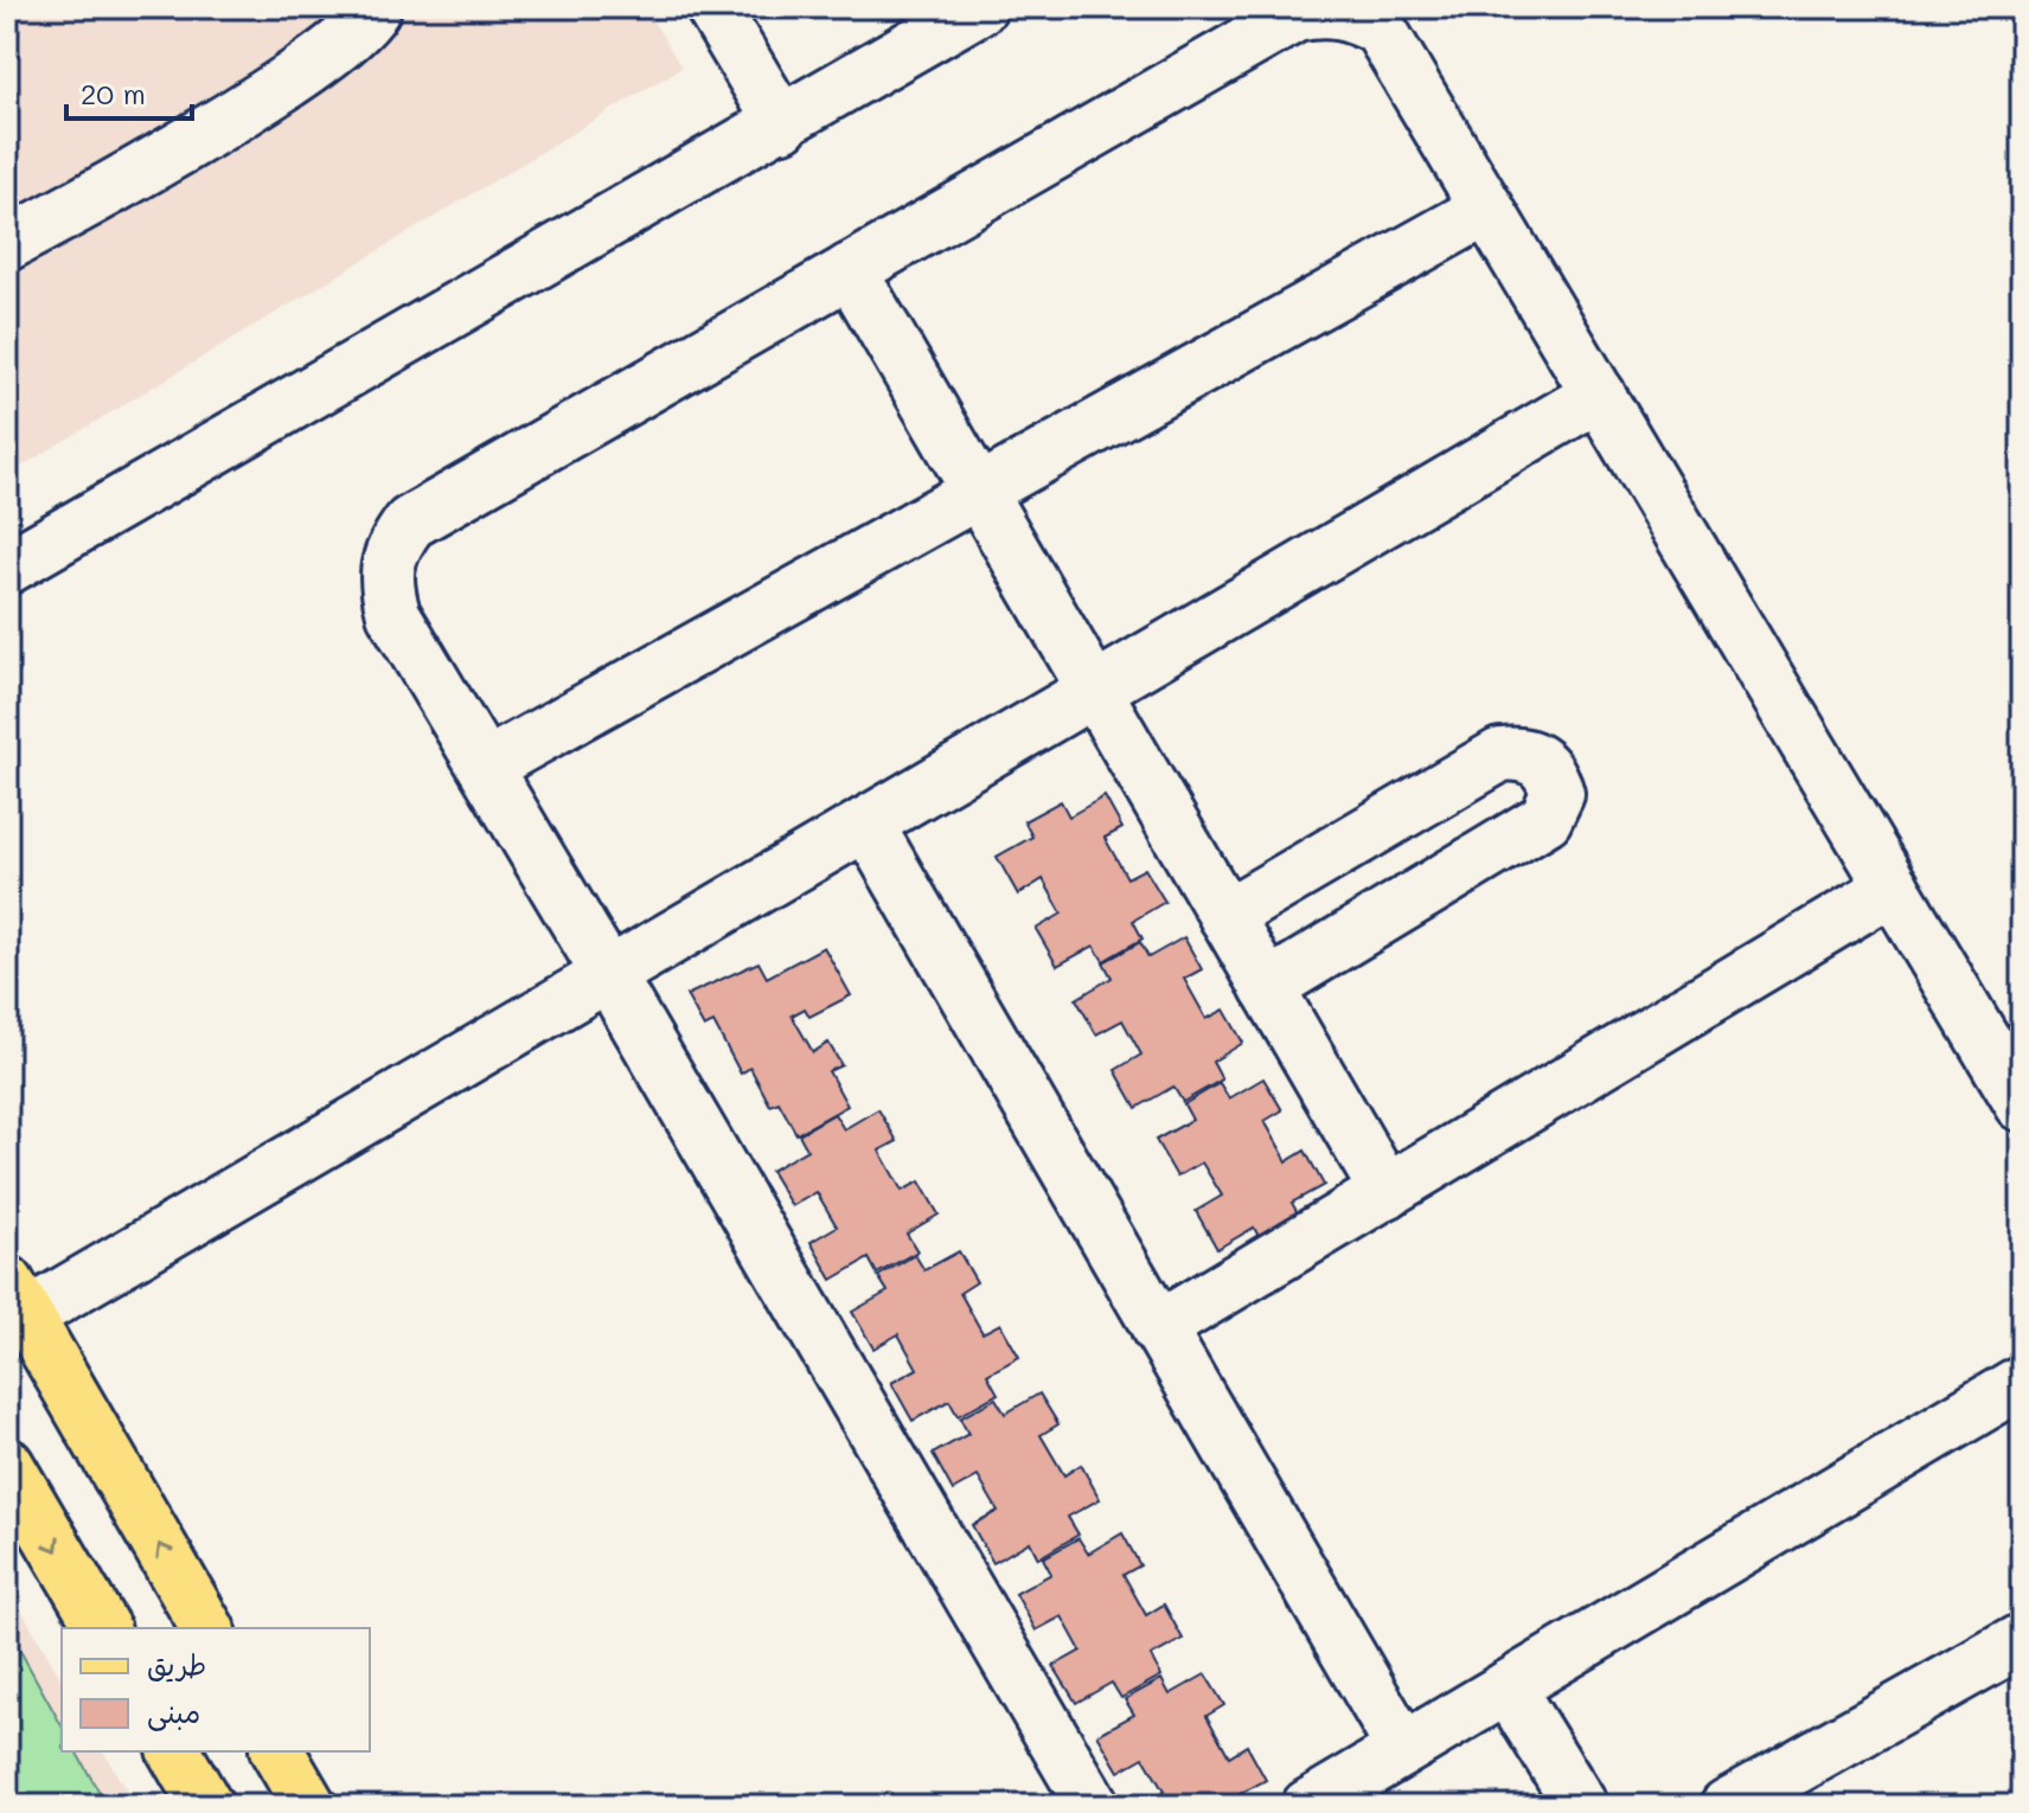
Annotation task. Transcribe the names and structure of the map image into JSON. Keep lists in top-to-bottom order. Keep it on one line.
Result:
{"legend":["طريق","مبنى"],"scale_bar":"20 m"}
